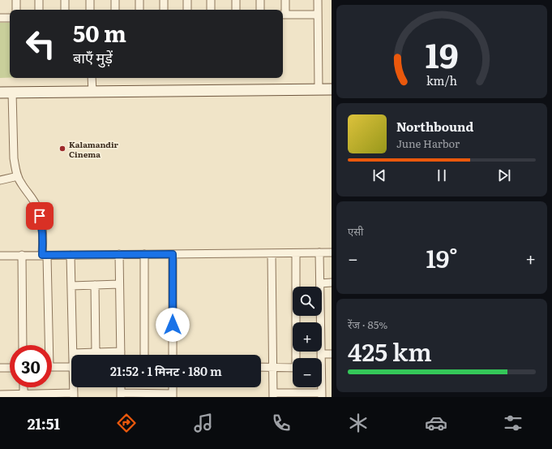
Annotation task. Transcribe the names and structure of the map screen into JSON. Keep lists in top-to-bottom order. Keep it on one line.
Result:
{"places":["Kalamandir Cinema"],"page":{"turn":["50 m","बाएँ मुड़ें"],"song":["Northbound","June Harbor"],"tile":["एसी",["रेंज · 85%","425 km"]],"heat":["−","19°","+"],"map_buttons":["+","−"],"limit":"30","trip":"21:52 · 1 मिनट · 180 m","tabs":"21:51","gauge":["19","km/h"]}}
